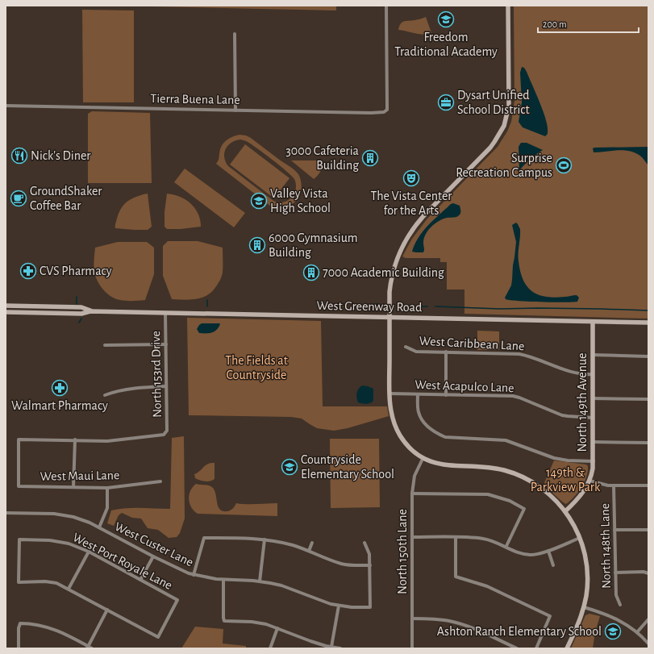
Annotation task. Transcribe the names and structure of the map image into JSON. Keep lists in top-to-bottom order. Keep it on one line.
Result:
{"streets":{"street":["Tierra Buena Lane","West Greenway Road","West Caribbean Lane","North 153rd Drive","West Acapulco Lane","North 149th Avenue","West Maui Lane","West Custer Lane","North 148th Lane","North 150th Lane","West Port Royale Lane"]},"crossings":[["West Greenway Road","North 153rd Drive"],["West Greenway Road","North 149th Avenue"],["West Caribbean Lane","North 149th Avenue"],["North 153rd Drive","West Maui Lane"],["West Acapulco Lane","North 149th Avenue"]],"parks":["The Fields at Countryside","149th & Parkview Park"],"places":{"school or university":["Freedom Traditional Academy","Valley Vista High School","Countryside Elementary School","Ashton Ranch Elementary School"],"office":["Dysart Unified School District"],"restaurant":["Nick's Diner"],"building":["3000 Cafeteria Building","6000 Gymnasium Building","7000 Academic Building"],"sports":["Surprise Recreation Campus"],"theatre":["The Vista Center for the Arts"],"cafe":["GroundShaker Coffee Bar"],"pharmacy":["CVS Pharmacy","Walmart Pharmacy"]},"scale_bar":"200 m"}
